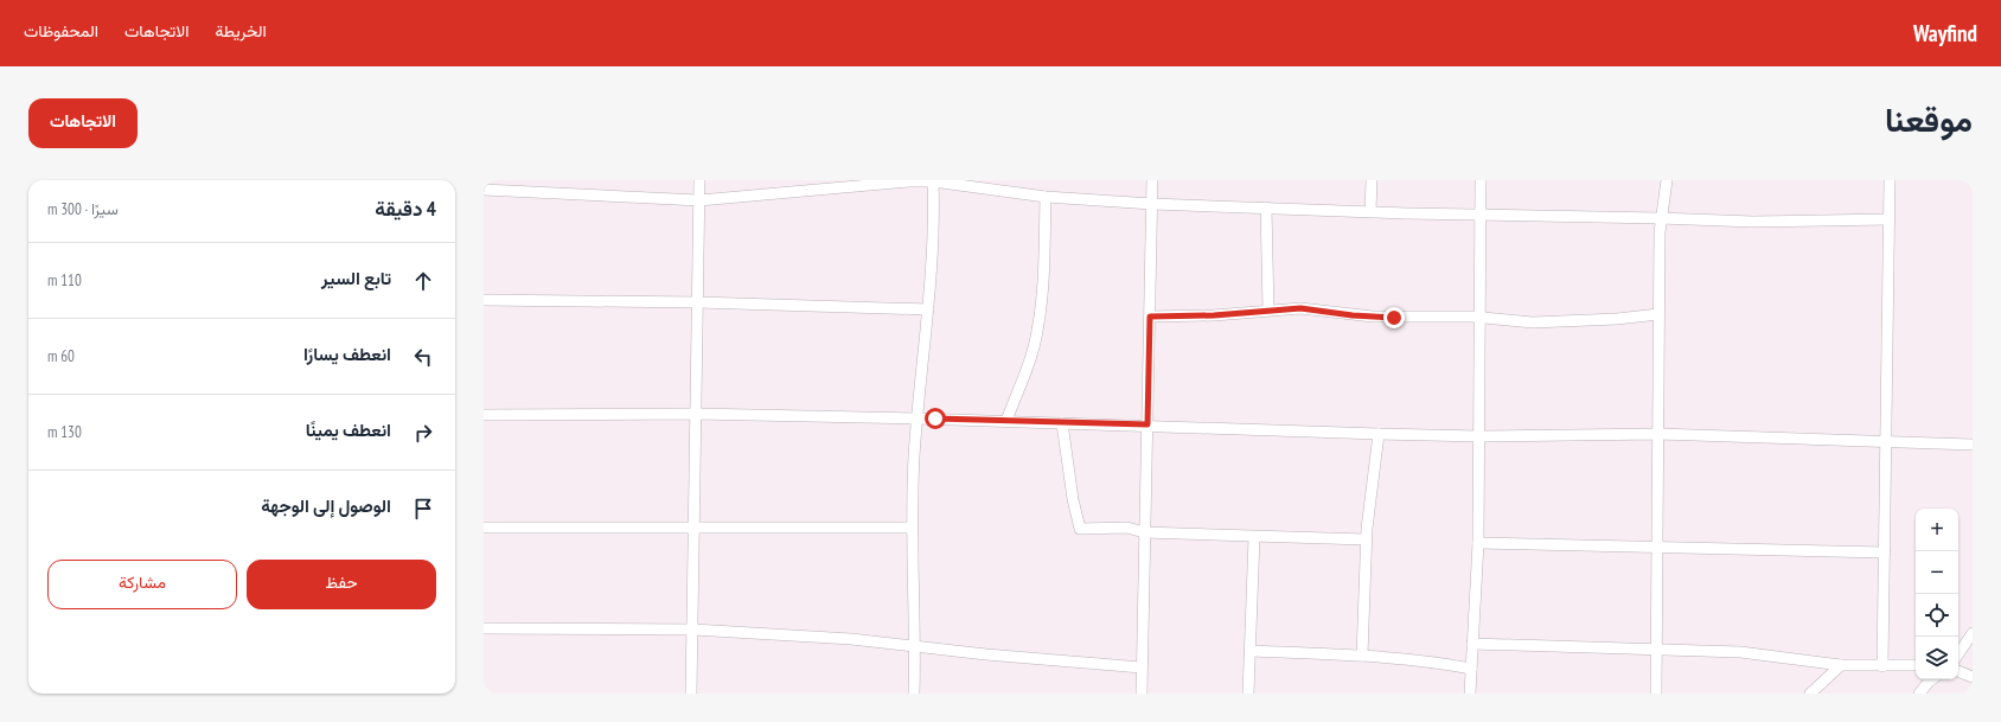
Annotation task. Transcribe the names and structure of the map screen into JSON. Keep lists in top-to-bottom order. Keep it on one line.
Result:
{"page":{"header":"Wayfind","nav":["الخريطة","الاتجاهات","المحفوظات"],"title":"موقعنا","buttons":["الاتجاهات",["حفظ","مشاركة"]],"heading":["4 دقيقة","سيرًا · 300 m"],"list":[["تابع السير","110 m"],["انعطف يسارًا","60 m"],["انعطف يمينًا","130 m"],"الوصول إلى الوجهة"],"map_buttons":["+","−"]}}
